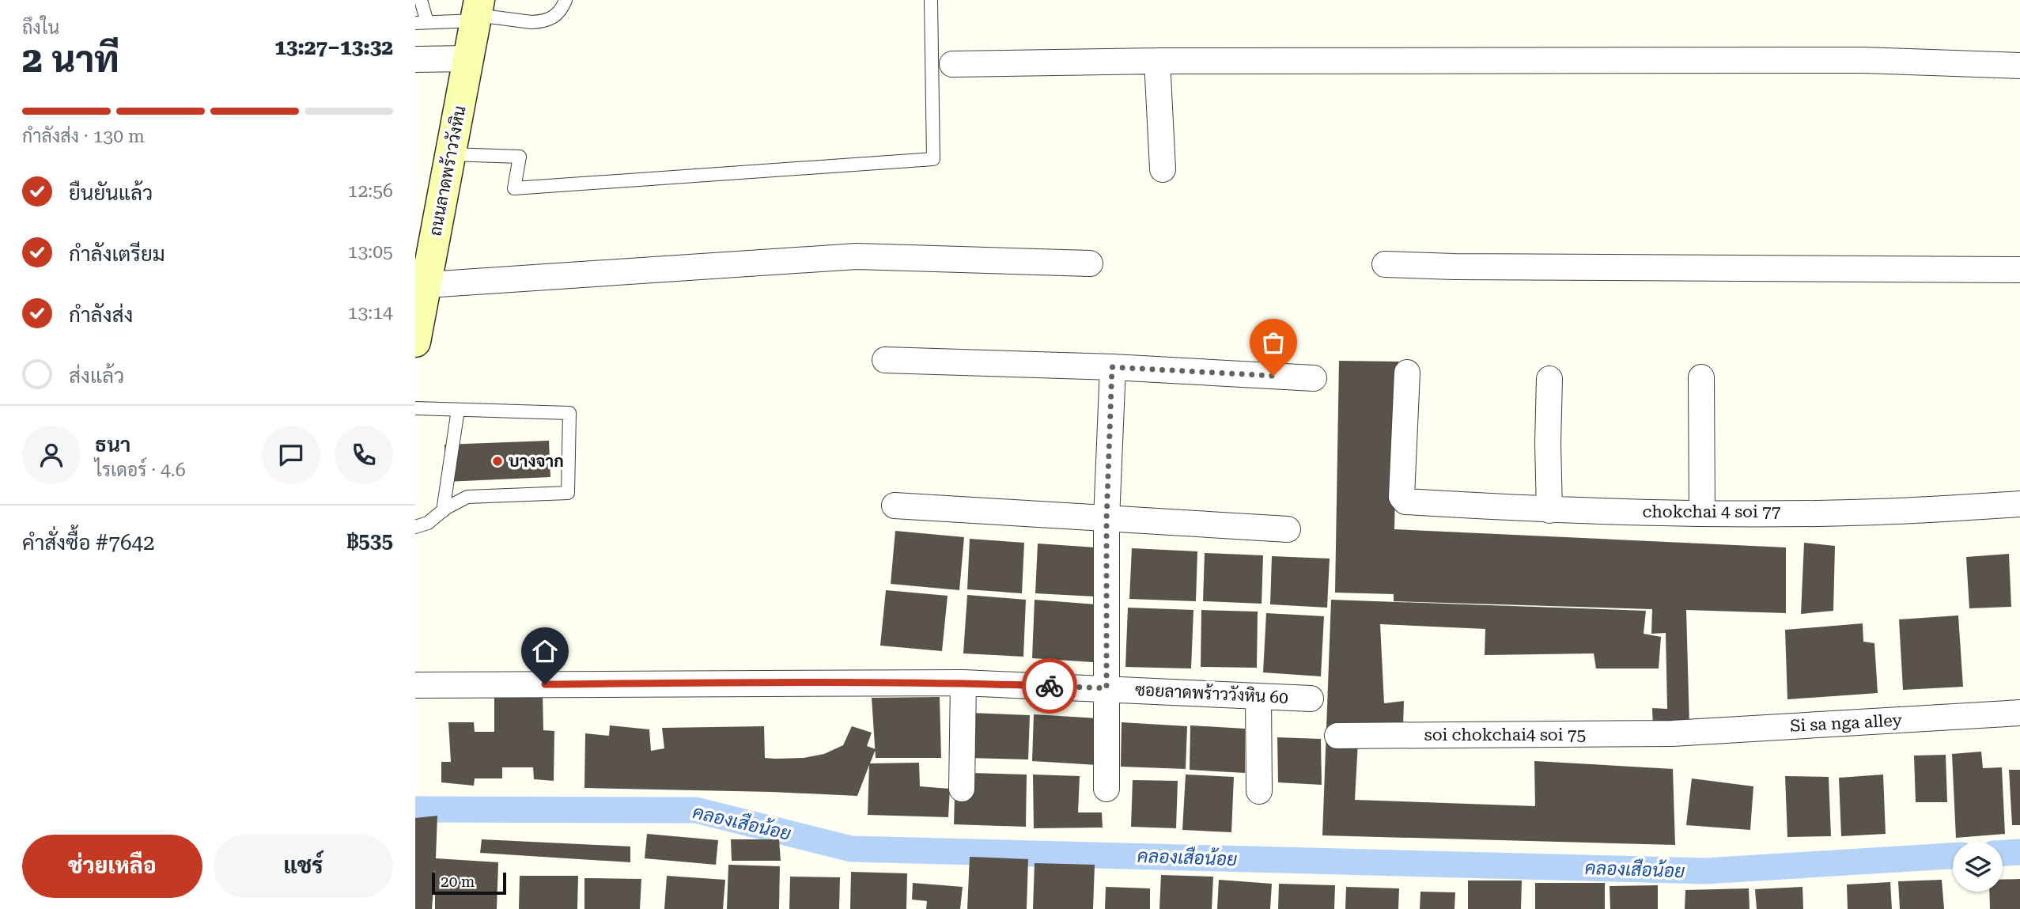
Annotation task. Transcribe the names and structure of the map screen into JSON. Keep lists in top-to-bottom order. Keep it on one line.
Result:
{"streets":{"main road":["ถนนลาดพร้าววังหิน"],"street":["chokchai 4 soi 77","ซอยลาดพร้าววังหิน 60","Si sa nga alley","soi chokchai4 soi 75"]},"crossings":[["Si sa nga alley","soi chokchai4 soi 75"]],"water":["คลองเสือน้อย"],"places":["บางจาก"],"scale_bar":"20 m","page":{"heading":["2 นาที","ถึงใน","13:27–13:32"],"panel":["ธนา","ไรเดอร์ · 4.6","คำสั่งซื้อ #7642","฿535"],"bar":"กำลังส่ง · 130 m","list":[["ยืนยันแล้ว","12:56"],["กำลังเตรียม","13:05"],["กำลังส่ง","13:14"],"ส่งแล้ว"],"buttons":["ช่วยเหลือ","แชร์"],"scale":"20 m"}}
